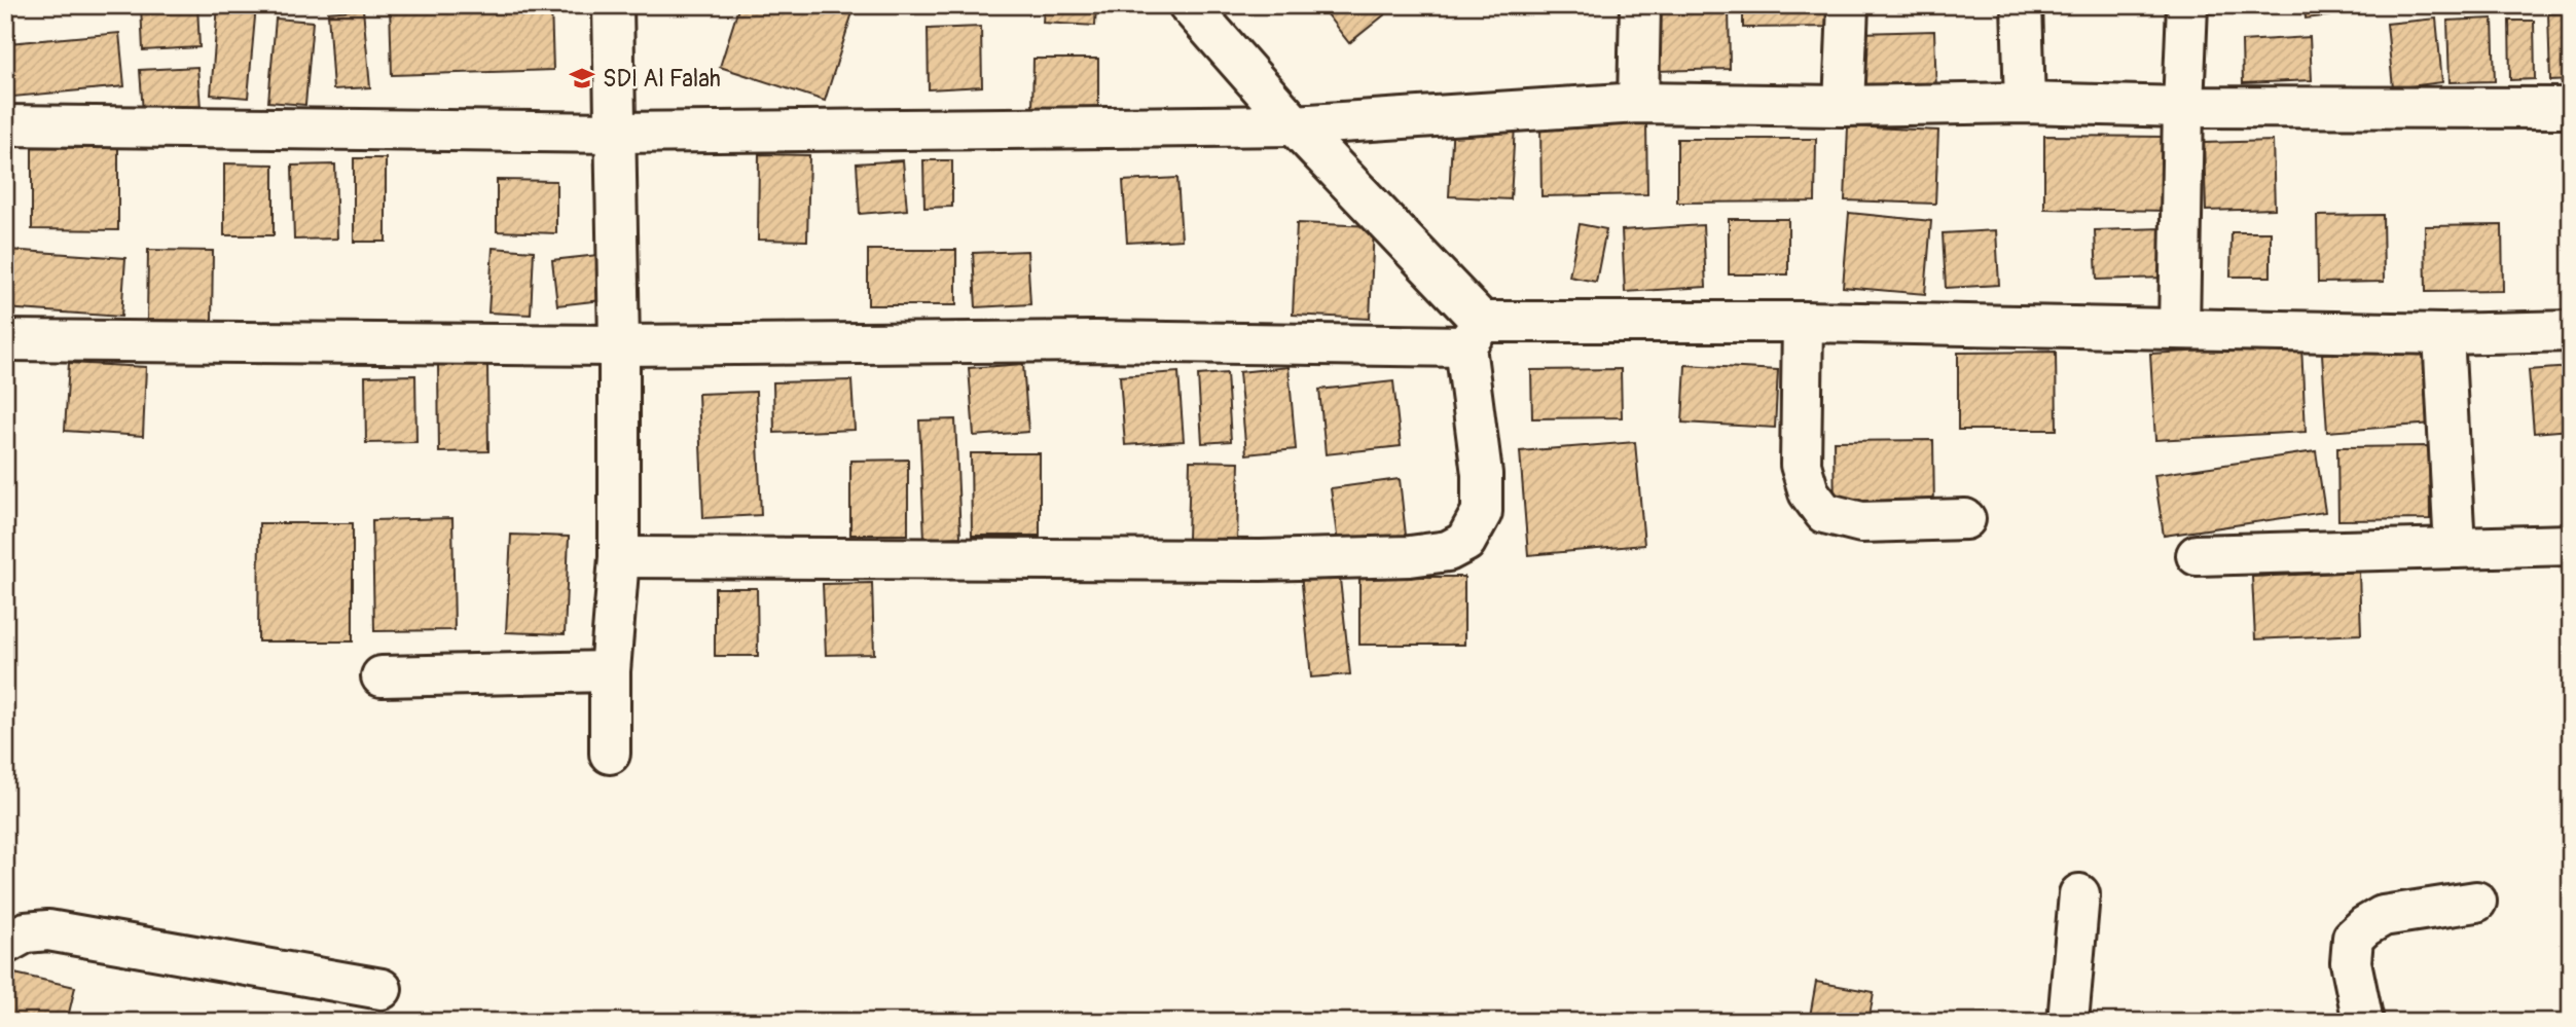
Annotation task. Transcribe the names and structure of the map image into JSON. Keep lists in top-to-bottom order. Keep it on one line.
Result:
{"places":{"school or university":["SDI Al Falah"]}}
